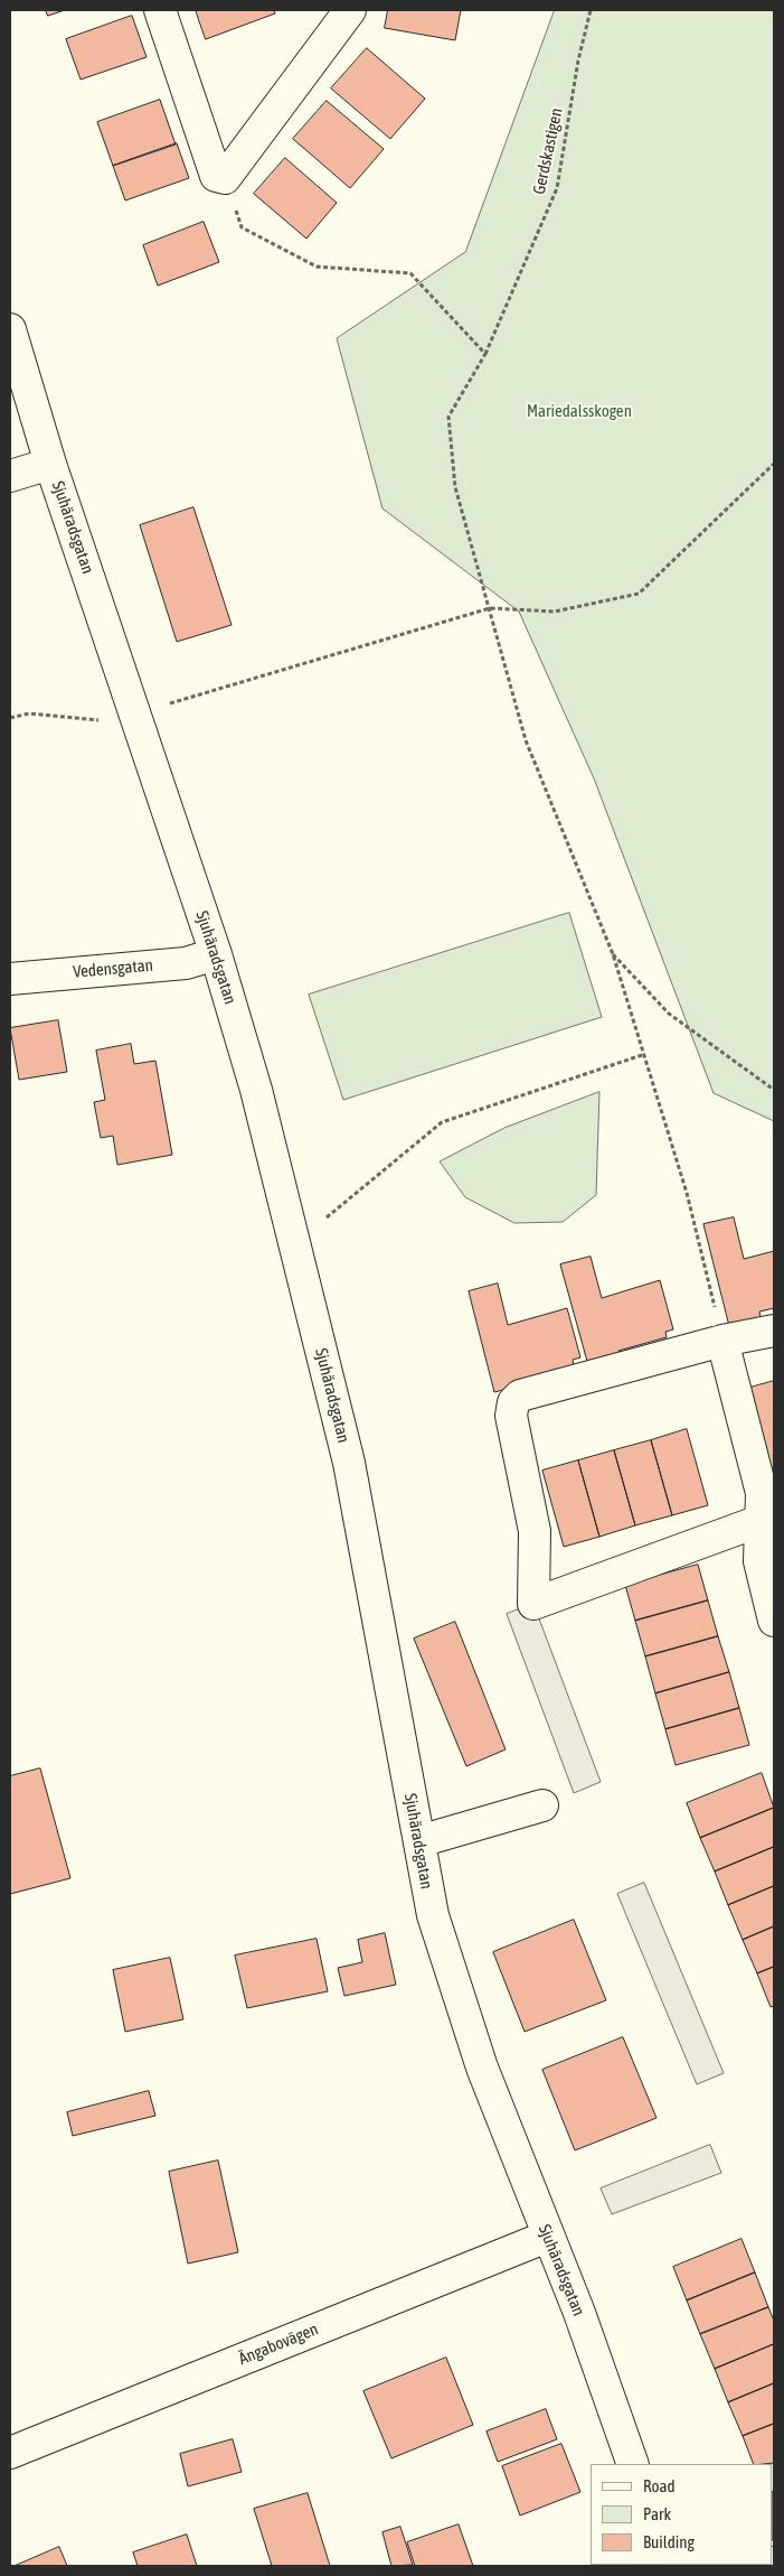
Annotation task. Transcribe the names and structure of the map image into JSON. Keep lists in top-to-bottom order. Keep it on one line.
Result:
{"streets":{"street":["Sjuhäradsgatan","Vedensgatan","Ängabovägen"],"path":["Gerdskastigen"]},"crossings":[["Sjuhäradsgatan","Vedensgatan"],["Sjuhäradsgatan","Ängabovägen"]],"parks":["Mariedalsskogen"],"legend":["Road","Park","Building"]}
